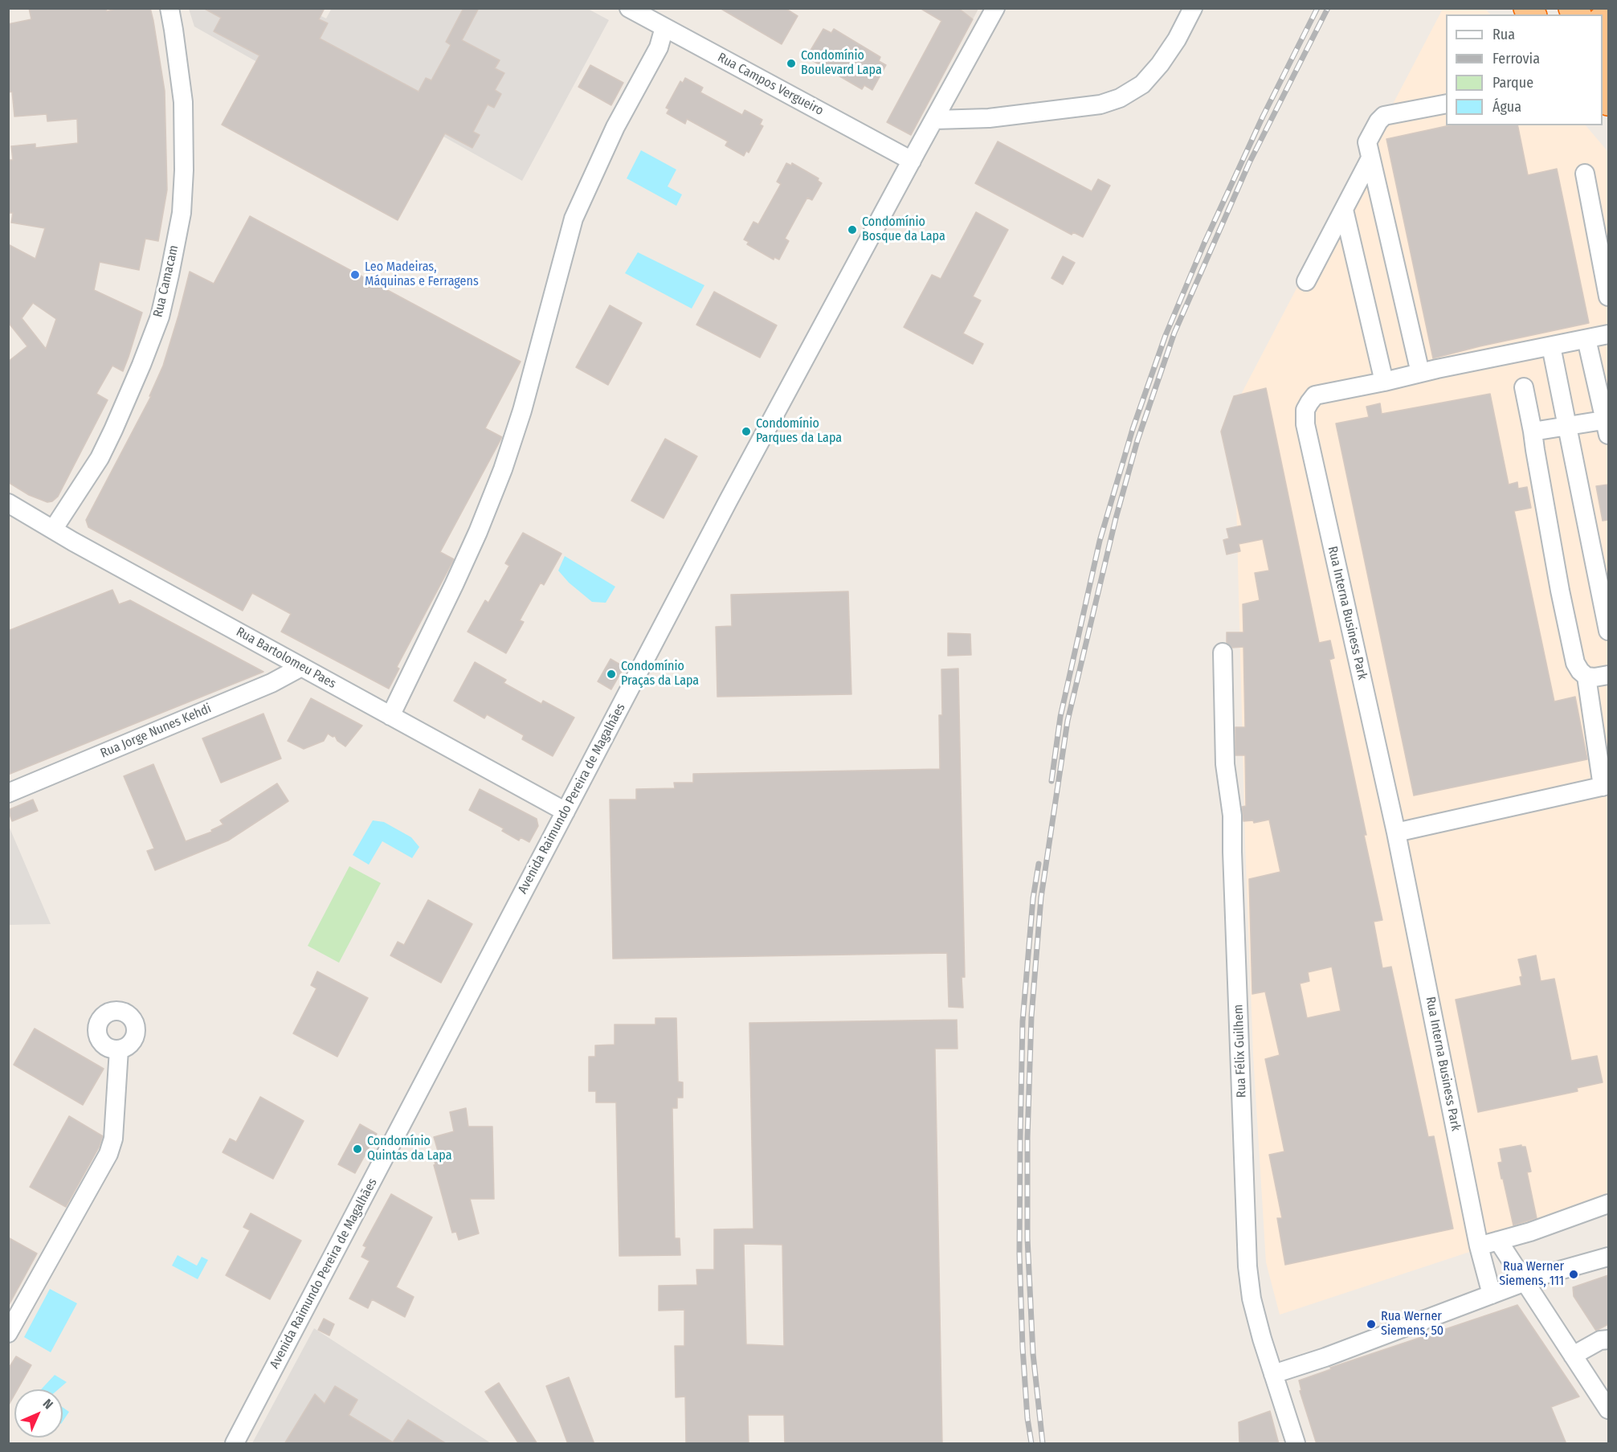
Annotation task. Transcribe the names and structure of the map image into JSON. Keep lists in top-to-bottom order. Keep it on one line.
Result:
{"streets":{"street":["Rua Campos Vergueiro","Rua Camacam","Rua Interna Business Park","Rua Bartolomeu Paes","Rua Jorge Nunes Kehdi","Avenida Raimundo Pereira de Magalhães","Rua Félix Guilhem"]},"crossings":[["Rua Campos Vergueiro","Avenida Raimundo Pereira de Magalhães"],["Rua Camacam","Rua Bartolomeu Paes"],["Rua Bartolomeu Paes","Rua Jorge Nunes Kehdi"],["Rua Bartolomeu Paes","Avenida Raimundo Pereira de Magalhães"]],"places":["Condomínio Boulevard Lapa","Condomínio Bosque da Lapa","Leo Madeiras, Máquinas e Ferragens","Condomínio Parques da Lapa","Condomínio Praças da Lapa","Condomínio Quintas da Lapa","Rua Werner Siemens, 111","Rua Werner Siemens, 50"],"legend":["Rua","Ferrovia","Parque","Água"],"north":"top right"}
